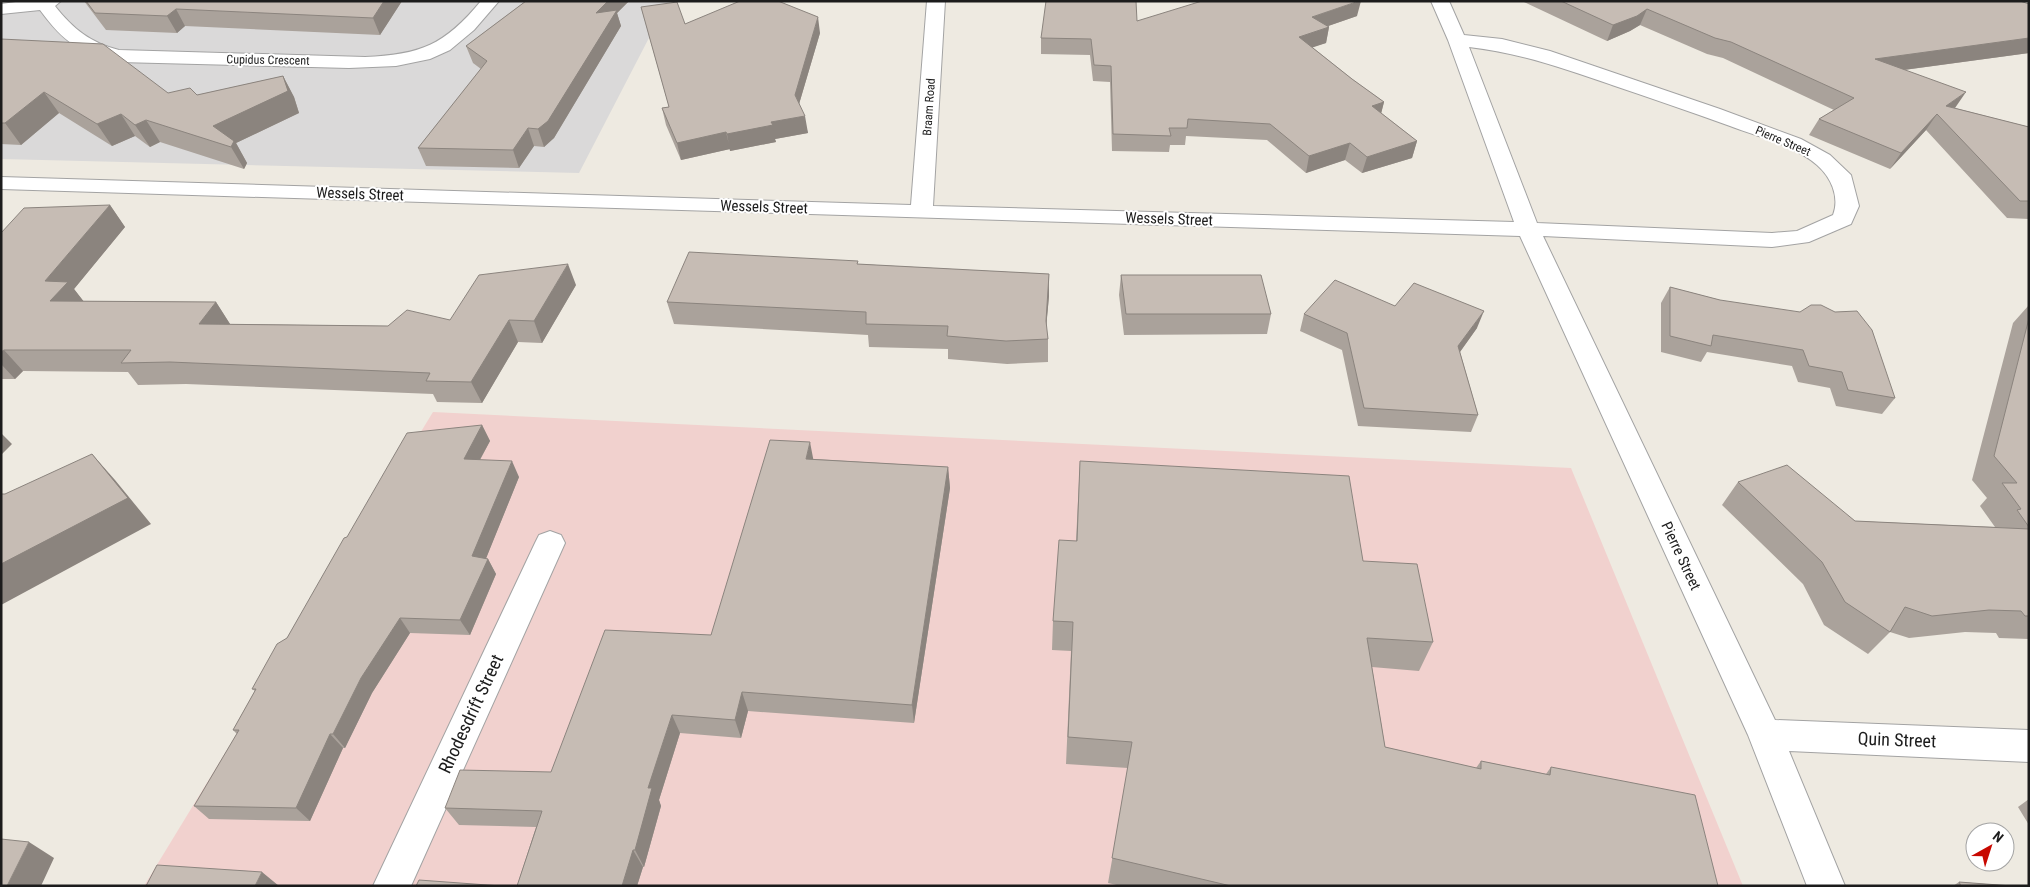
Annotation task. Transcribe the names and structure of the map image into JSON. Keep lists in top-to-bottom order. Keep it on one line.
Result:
{"streets":{"street":["Cupidus Crescent","Braam Road","Pierre Street","Wessels Street","Rhodesdrift Street","Quin Street"]},"crossings":[["Braam Road","Wessels Street"],["Pierre Street","Wessels Street"],["Pierre Street","Quin Street"]],"north":"top right"}
